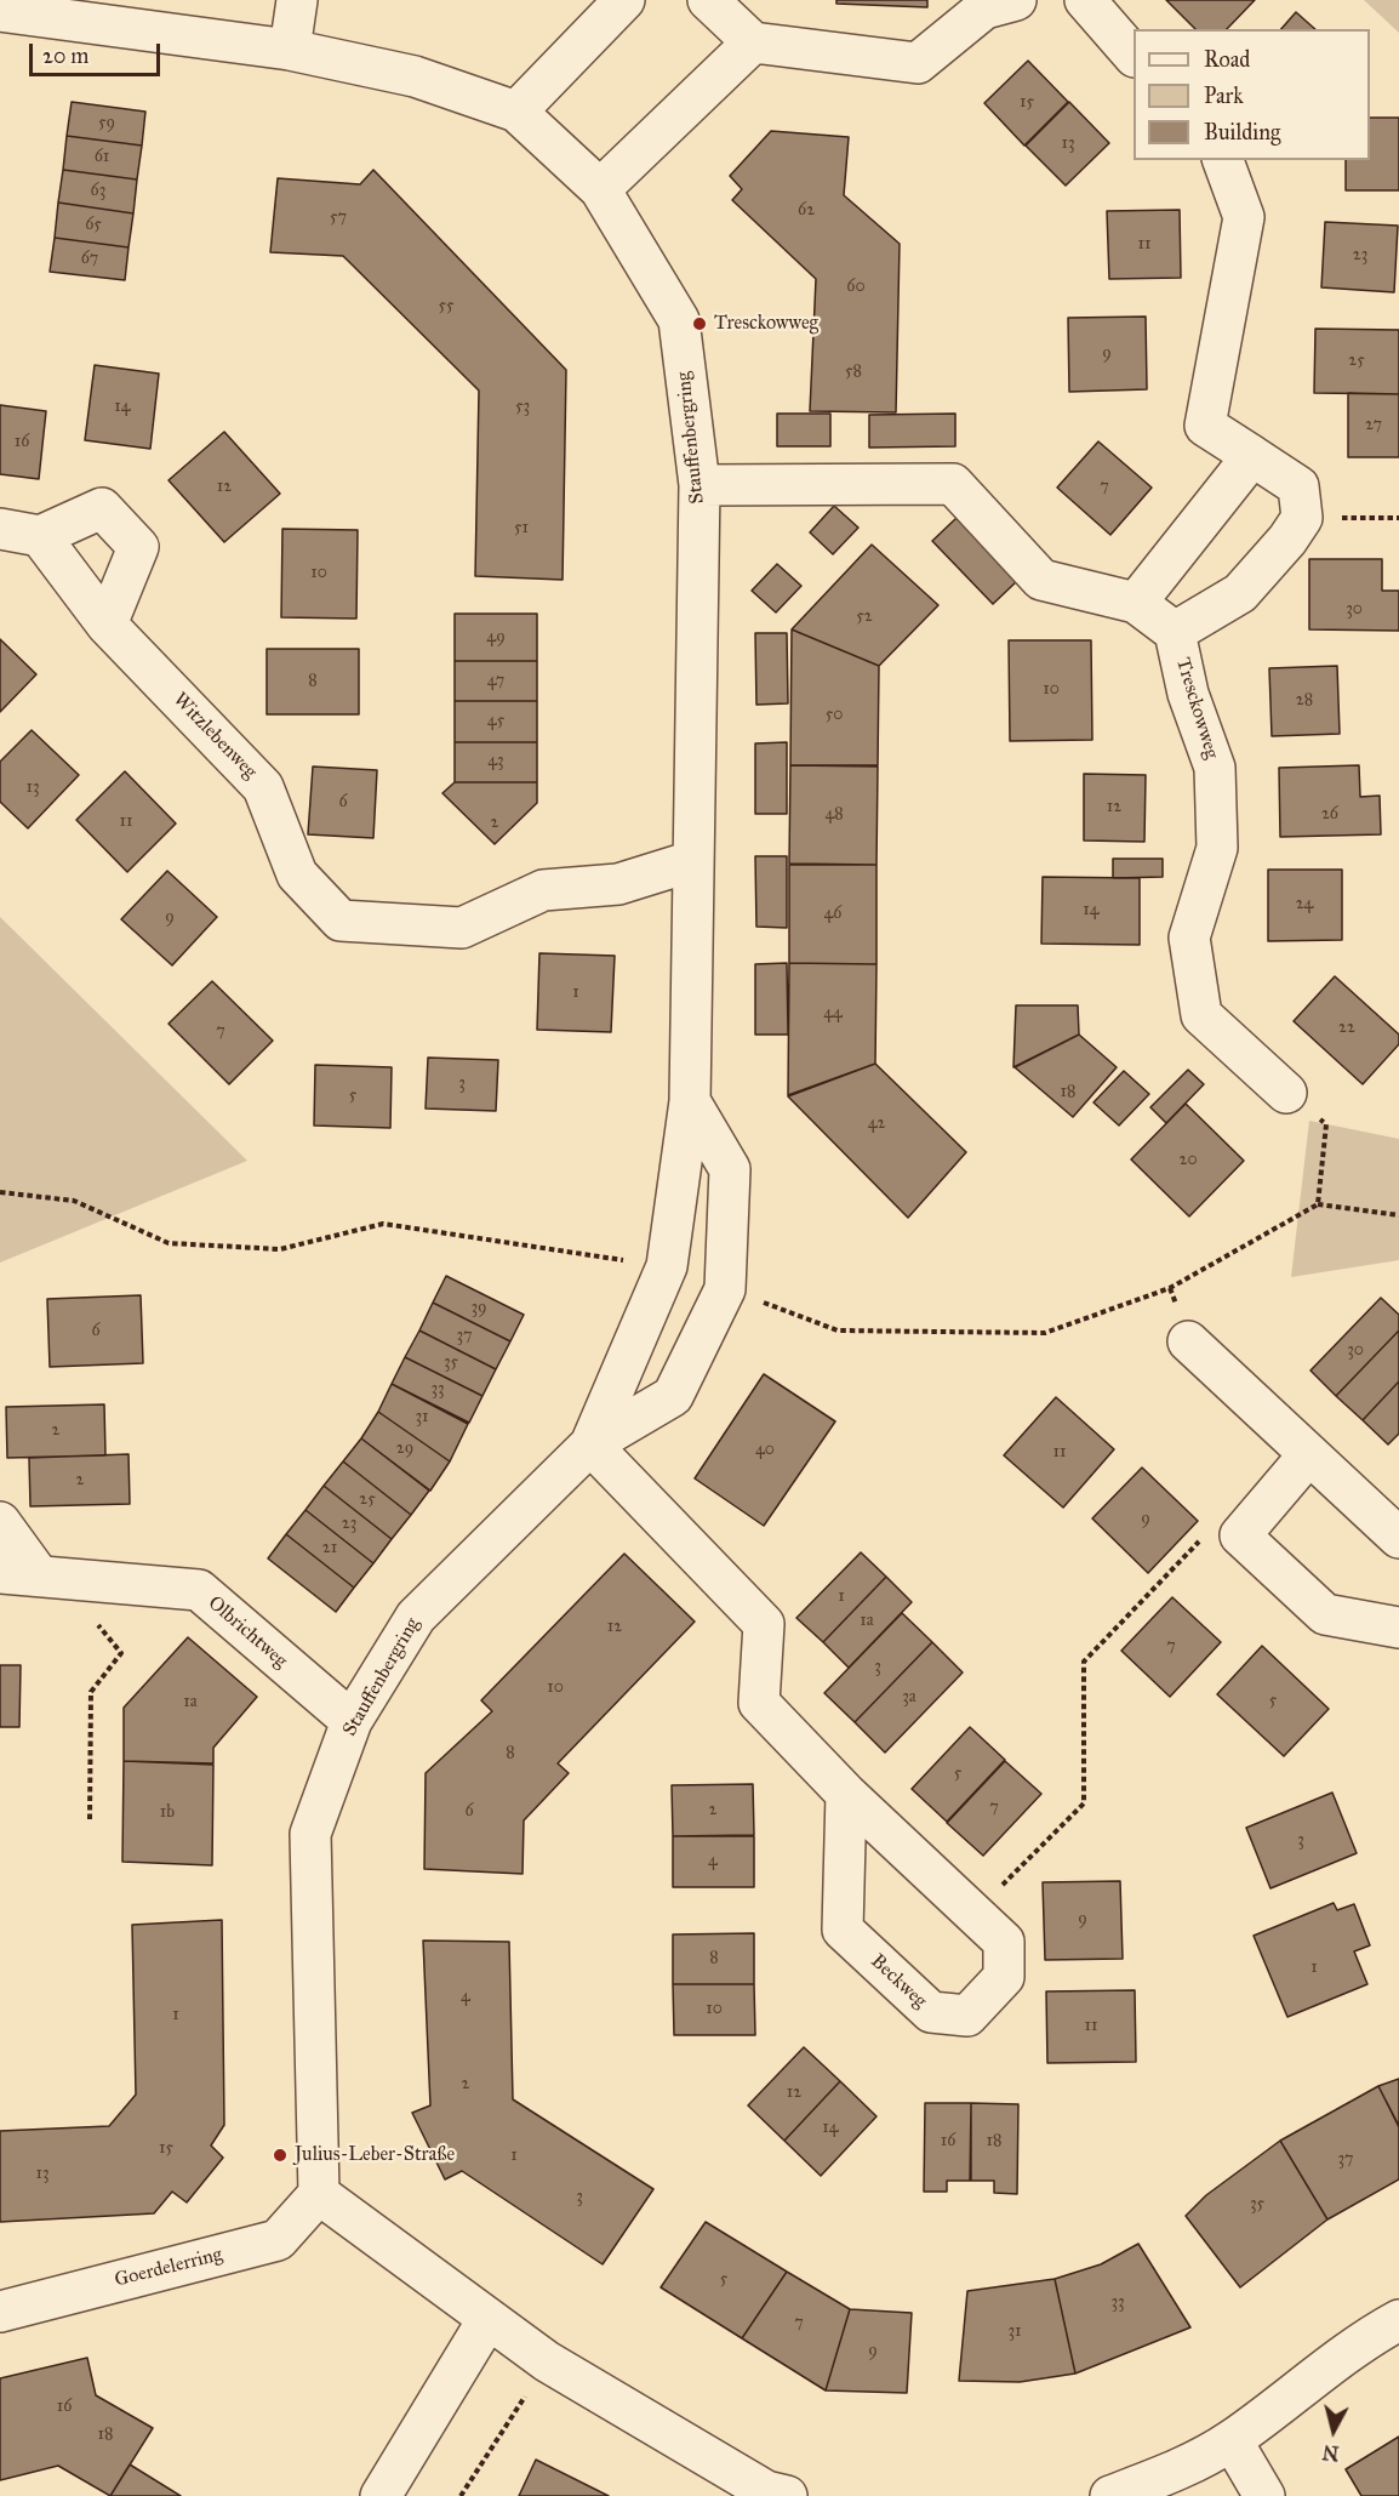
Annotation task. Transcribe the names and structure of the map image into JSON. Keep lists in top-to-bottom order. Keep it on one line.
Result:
{"streets":{"street":["Stauffenbergring","Tresckowweg","Witzlebenweg","Olbrichtweg","Beckweg","Goerdelerring"]},"crossings":[["Stauffenbergring","Tresckowweg"],["Stauffenbergring","Witzlebenweg"],["Stauffenbergring","Olbrichtweg"],["Stauffenbergring","Beckweg"],["Stauffenbergring","Goerdelerring"]],"places":["Tresckowweg","Julius-Leber-Straße"],"house_numbers":["15","59","13","61","63","62","57","65","11","23","67","60","55","9","25","58","14","53","27","16","12","7","51","10","30","52","49","8","47","10","28","50","45","43","13","6","12","48","26","11","2","24","14","46","9","1","44","22","7","3","18","5","42","20","39","6","37","30","35","33","31","2","29","40","11","2","25","9","23","21","1","1a","12","7","3","10","3a","5","1a","8","5","7","2","6","1b","3","4","9","8","1","4","10","1","11","2","12","14","16","18","15","1","37","13","3","35","5","33","7","31","9","16","18"],"legend":["Road","Park","Building"],"scale_bar":"20 m","north":"bottom"}
